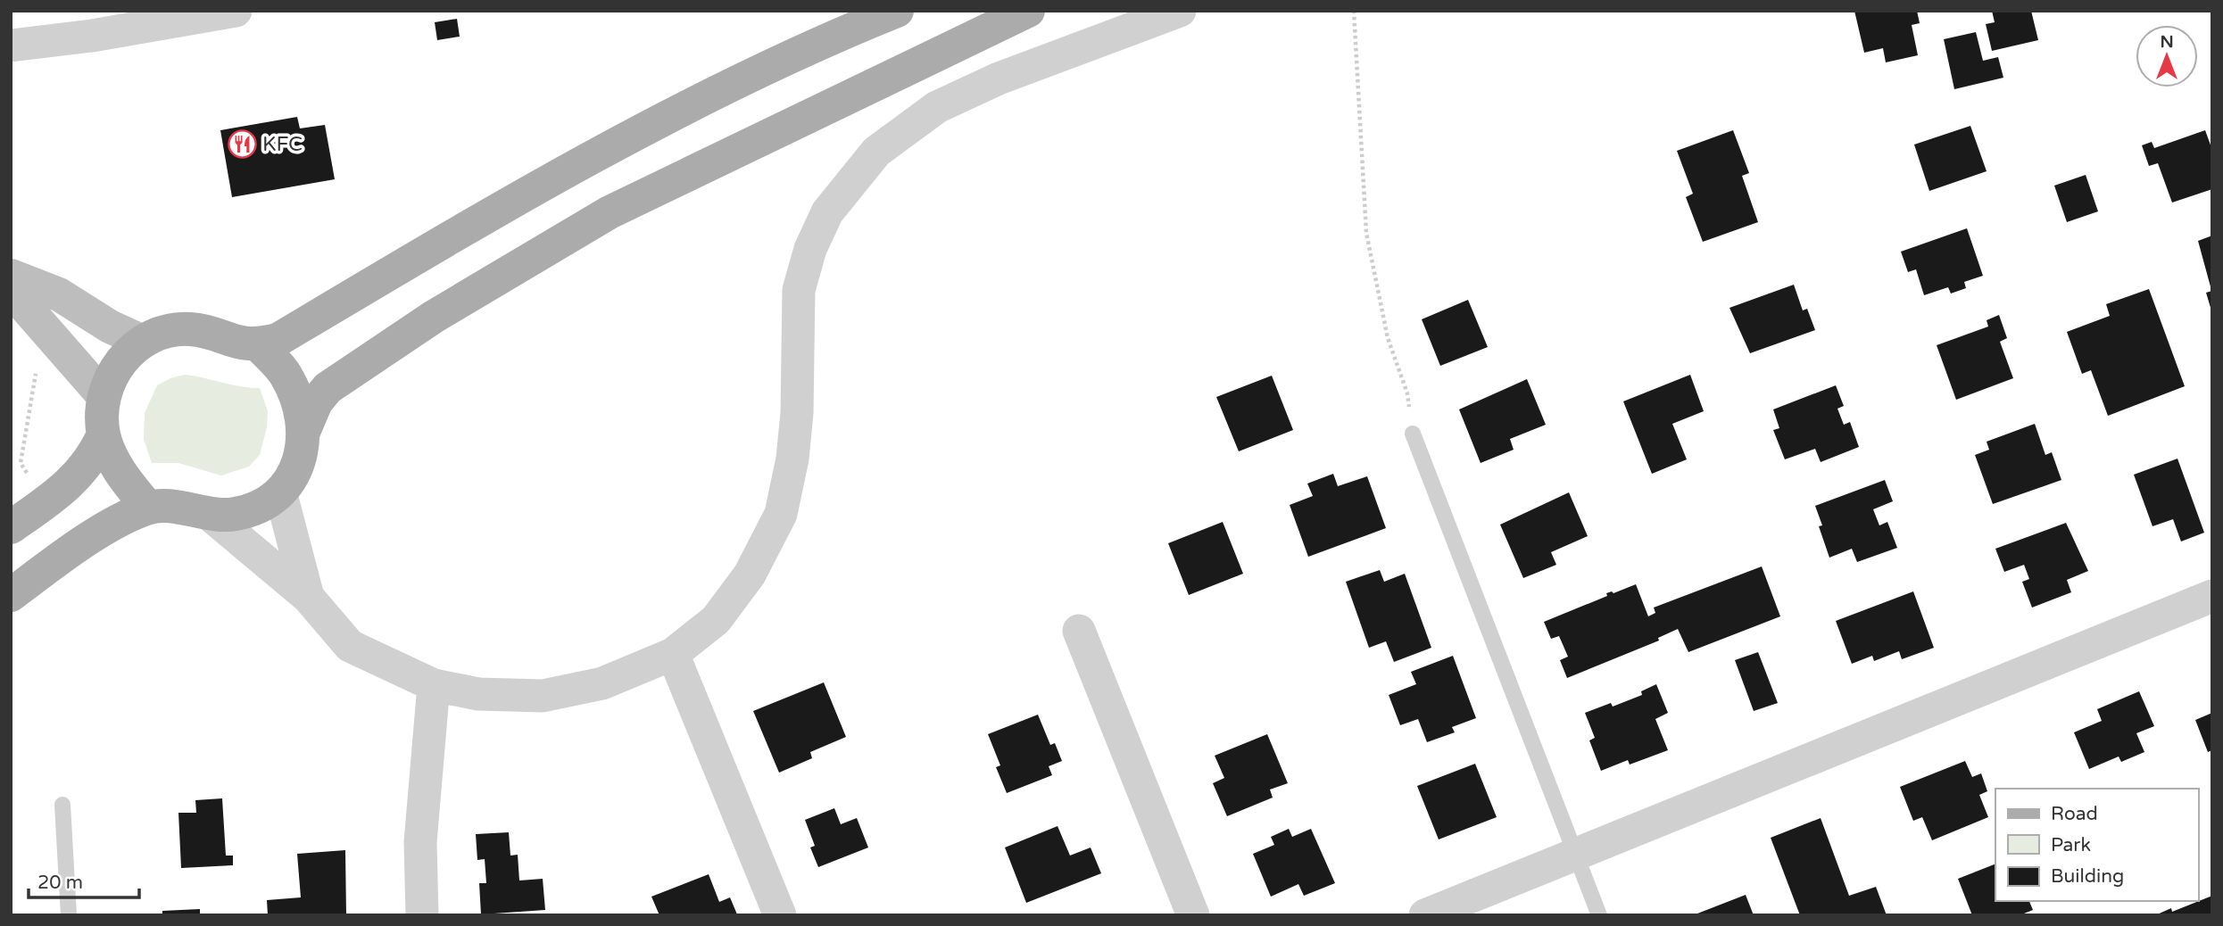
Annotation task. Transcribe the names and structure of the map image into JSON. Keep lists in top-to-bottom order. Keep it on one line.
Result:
{"places":{"restaurant":["KFC"]},"legend":["Road","Park","Building"],"scale_bar":"20 m","north":"top"}
